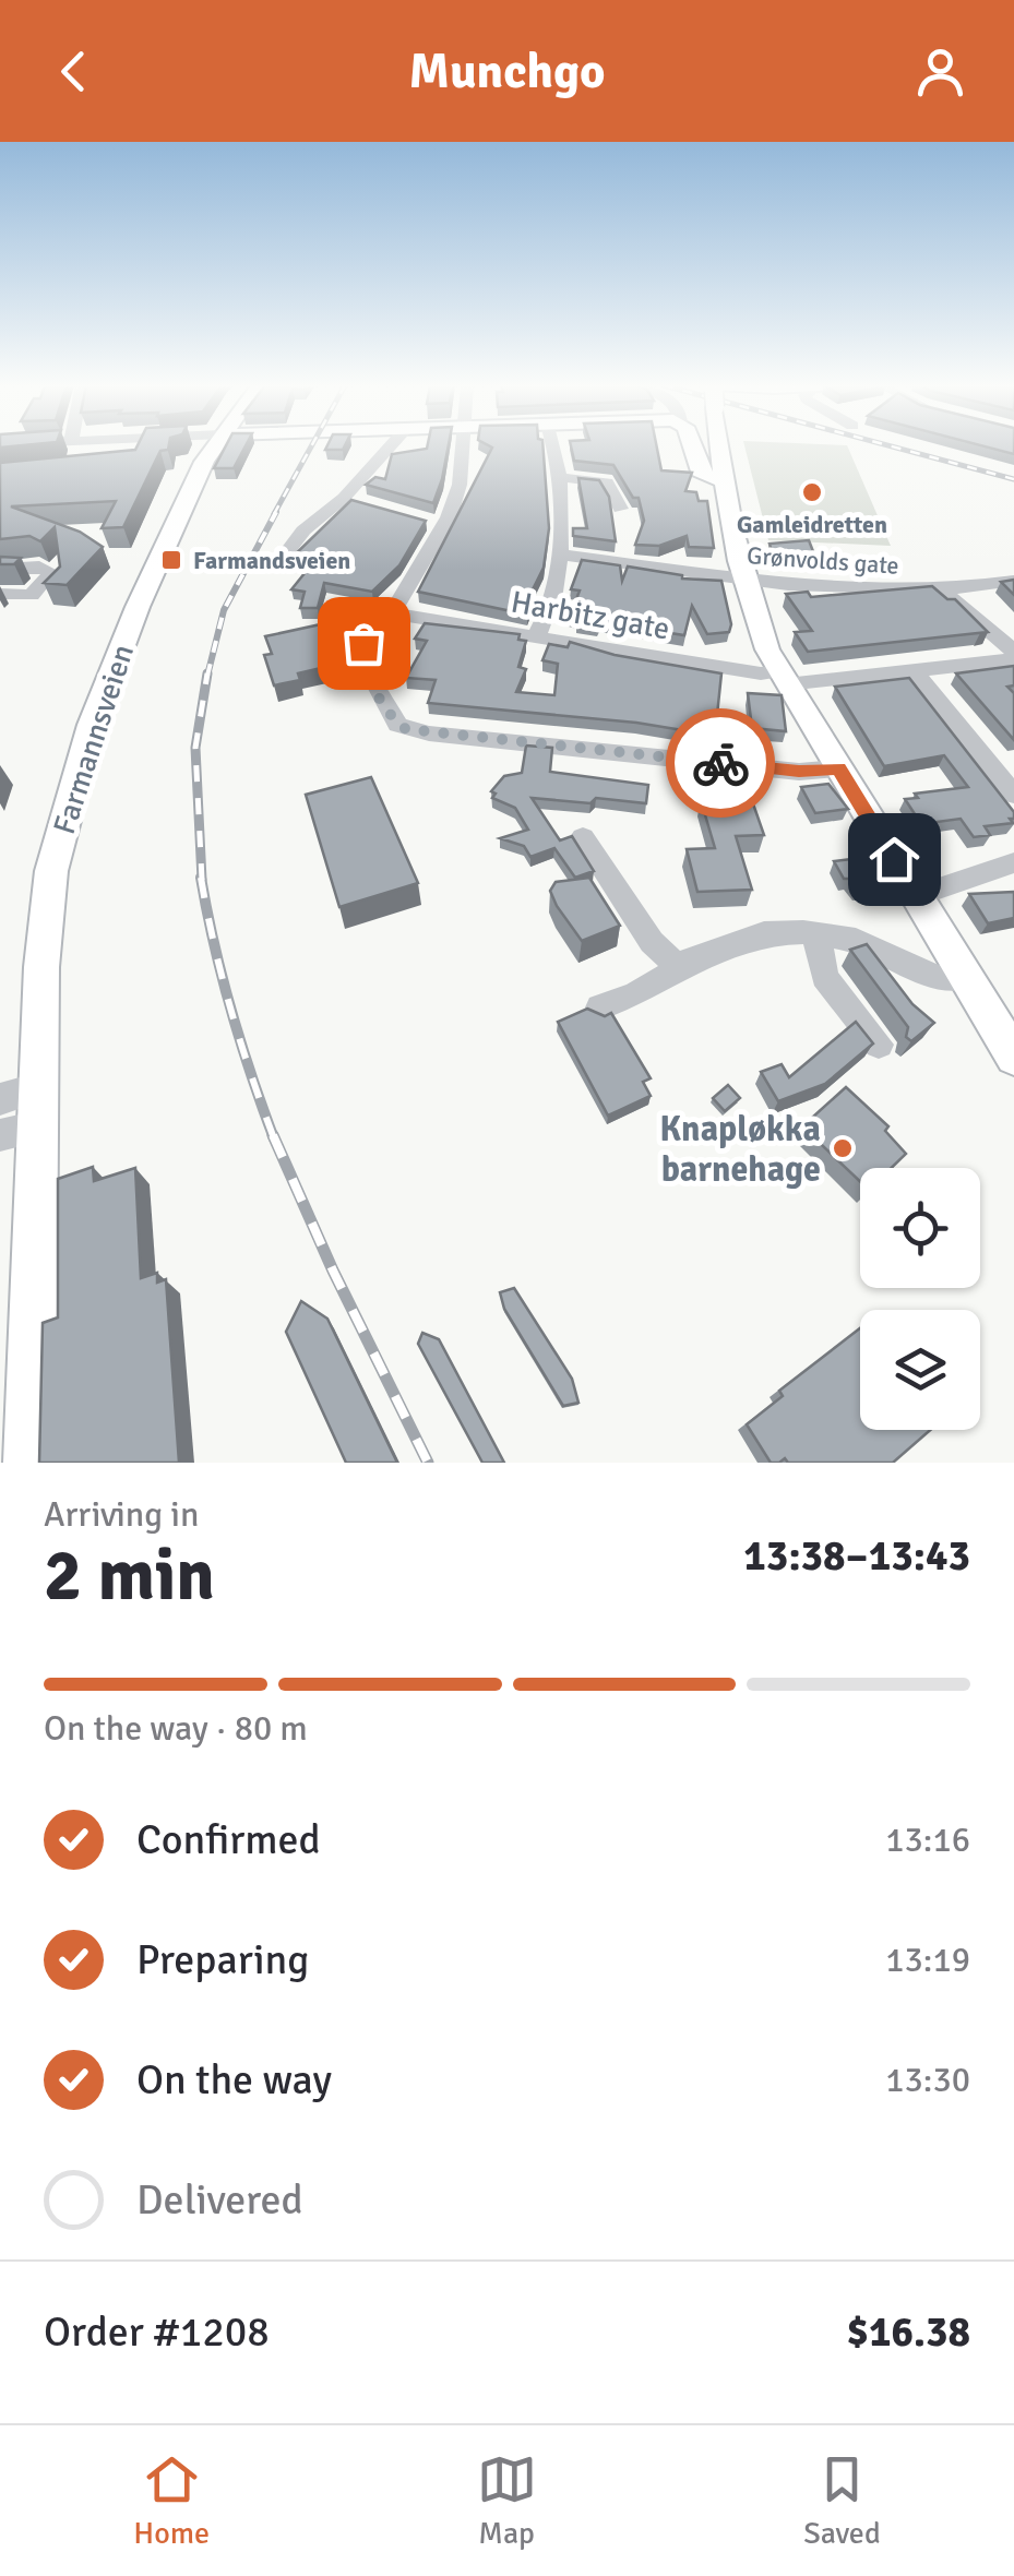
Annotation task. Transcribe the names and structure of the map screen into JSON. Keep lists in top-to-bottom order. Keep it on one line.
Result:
{"streets":{"main road":["Farmannsveien"],"street":["Grønvolds gate","Harbitz gate"]},"places":{"other":["Gamleidretten","Knapløkka barnehage"],"transit":["Farmandsveien"]},"page":{"header":"Munchgo","heading":["2 min","Arriving in","13:38–13:43"],"panel":["Order #1208","$16.38"],"bar":"On the way · 80 m","list":[["Confirmed","13:16"],["Preparing","13:19"],["On the way","13:30"],"Delivered"],"tabs":["Home","Map","Saved"]}}
